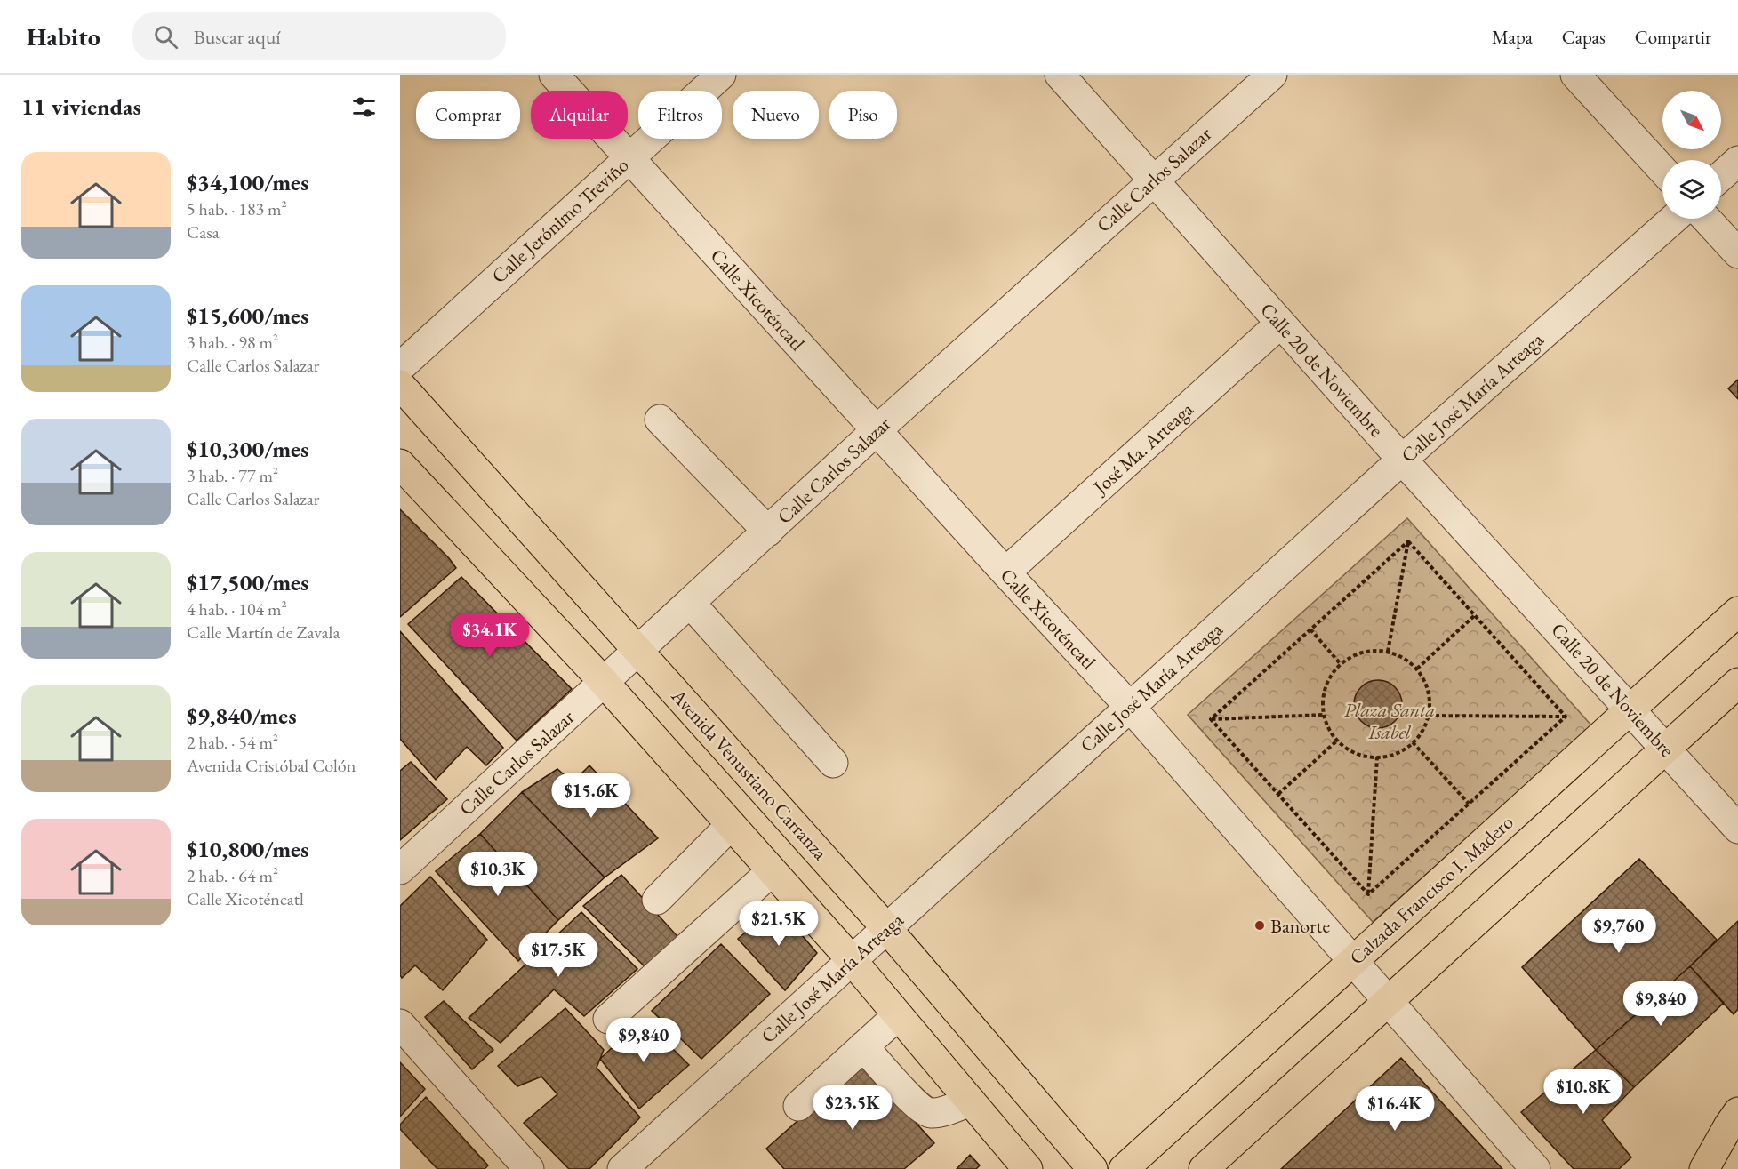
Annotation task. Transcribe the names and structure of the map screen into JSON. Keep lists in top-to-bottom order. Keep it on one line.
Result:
{"streets":{"main road":["Avenida Venustiano Carranza","Calzada Francisco I. Madero"],"street":["Calle Carlos Salazar","Calle Jerónimo Treviño","Calle Xicoténcatl","Calle 20 de Noviembre","Calle José María Arteaga","José Ma. Arteaga"]},"crossings":[["Calle Carlos Salazar","Calle Xicoténcatl"],["Calle Carlos Salazar","Calle 20 de Noviembre"],["Calle Carlos Salazar","Avenida Venustiano Carranza"],["Calle Jerónimo Treviño","Calle Xicoténcatl"],["Calle Xicoténcatl","Calle José María Arteaga"],["Calle Xicoténcatl","José Ma. Arteaga"],["Calle Xicoténcatl","Calzada Francisco I. Madero"],["Calle 20 de Noviembre","Calle José María Arteaga"],["Calle 20 de Noviembre","José Ma. Arteaga"],["Calle 20 de Noviembre","Calzada Francisco I. Madero"],["Calle José María Arteaga","Avenida Venustiano Carranza"]],"parks":["Plaza Santa Isabel"],"places":["Banorte"],"north":"bottom right","page":{"header":"Habito","search":"Buscar aquí","nav":["Mapa","Capas","Compartir"],"heading":"11 viviendas","chip":["Comprar","Alquilar","Filtros","Nuevo","Piso"],"list":[{"name":"$34,100/mes","note":"5 hab. · 183 m² · Casa"},{"name":"$15,600/mes","note":"3 hab. · 98 m² · Calle Carlos Salazar"},{"name":"$10,300/mes","note":"3 hab. · 77 m² · Calle Carlos Salazar"},{"name":"$17,500/mes","note":"4 hab. · 104 m² · Calle Martín de Zavala"},{"name":"$9,840/mes","note":"2 hab. · 54 m² · Avenida Cristóbal Colón"},{"name":"$10,800/mes","note":"2 hab. · 64 m² · Calle Xicoténcatl"}],"price":["$34.1K","$15.6K","$10.3K","$21.5K","$9,760","$17.5K","$9,840","$9,840","$10.8K","$23.5K","$16.4K"]}}
